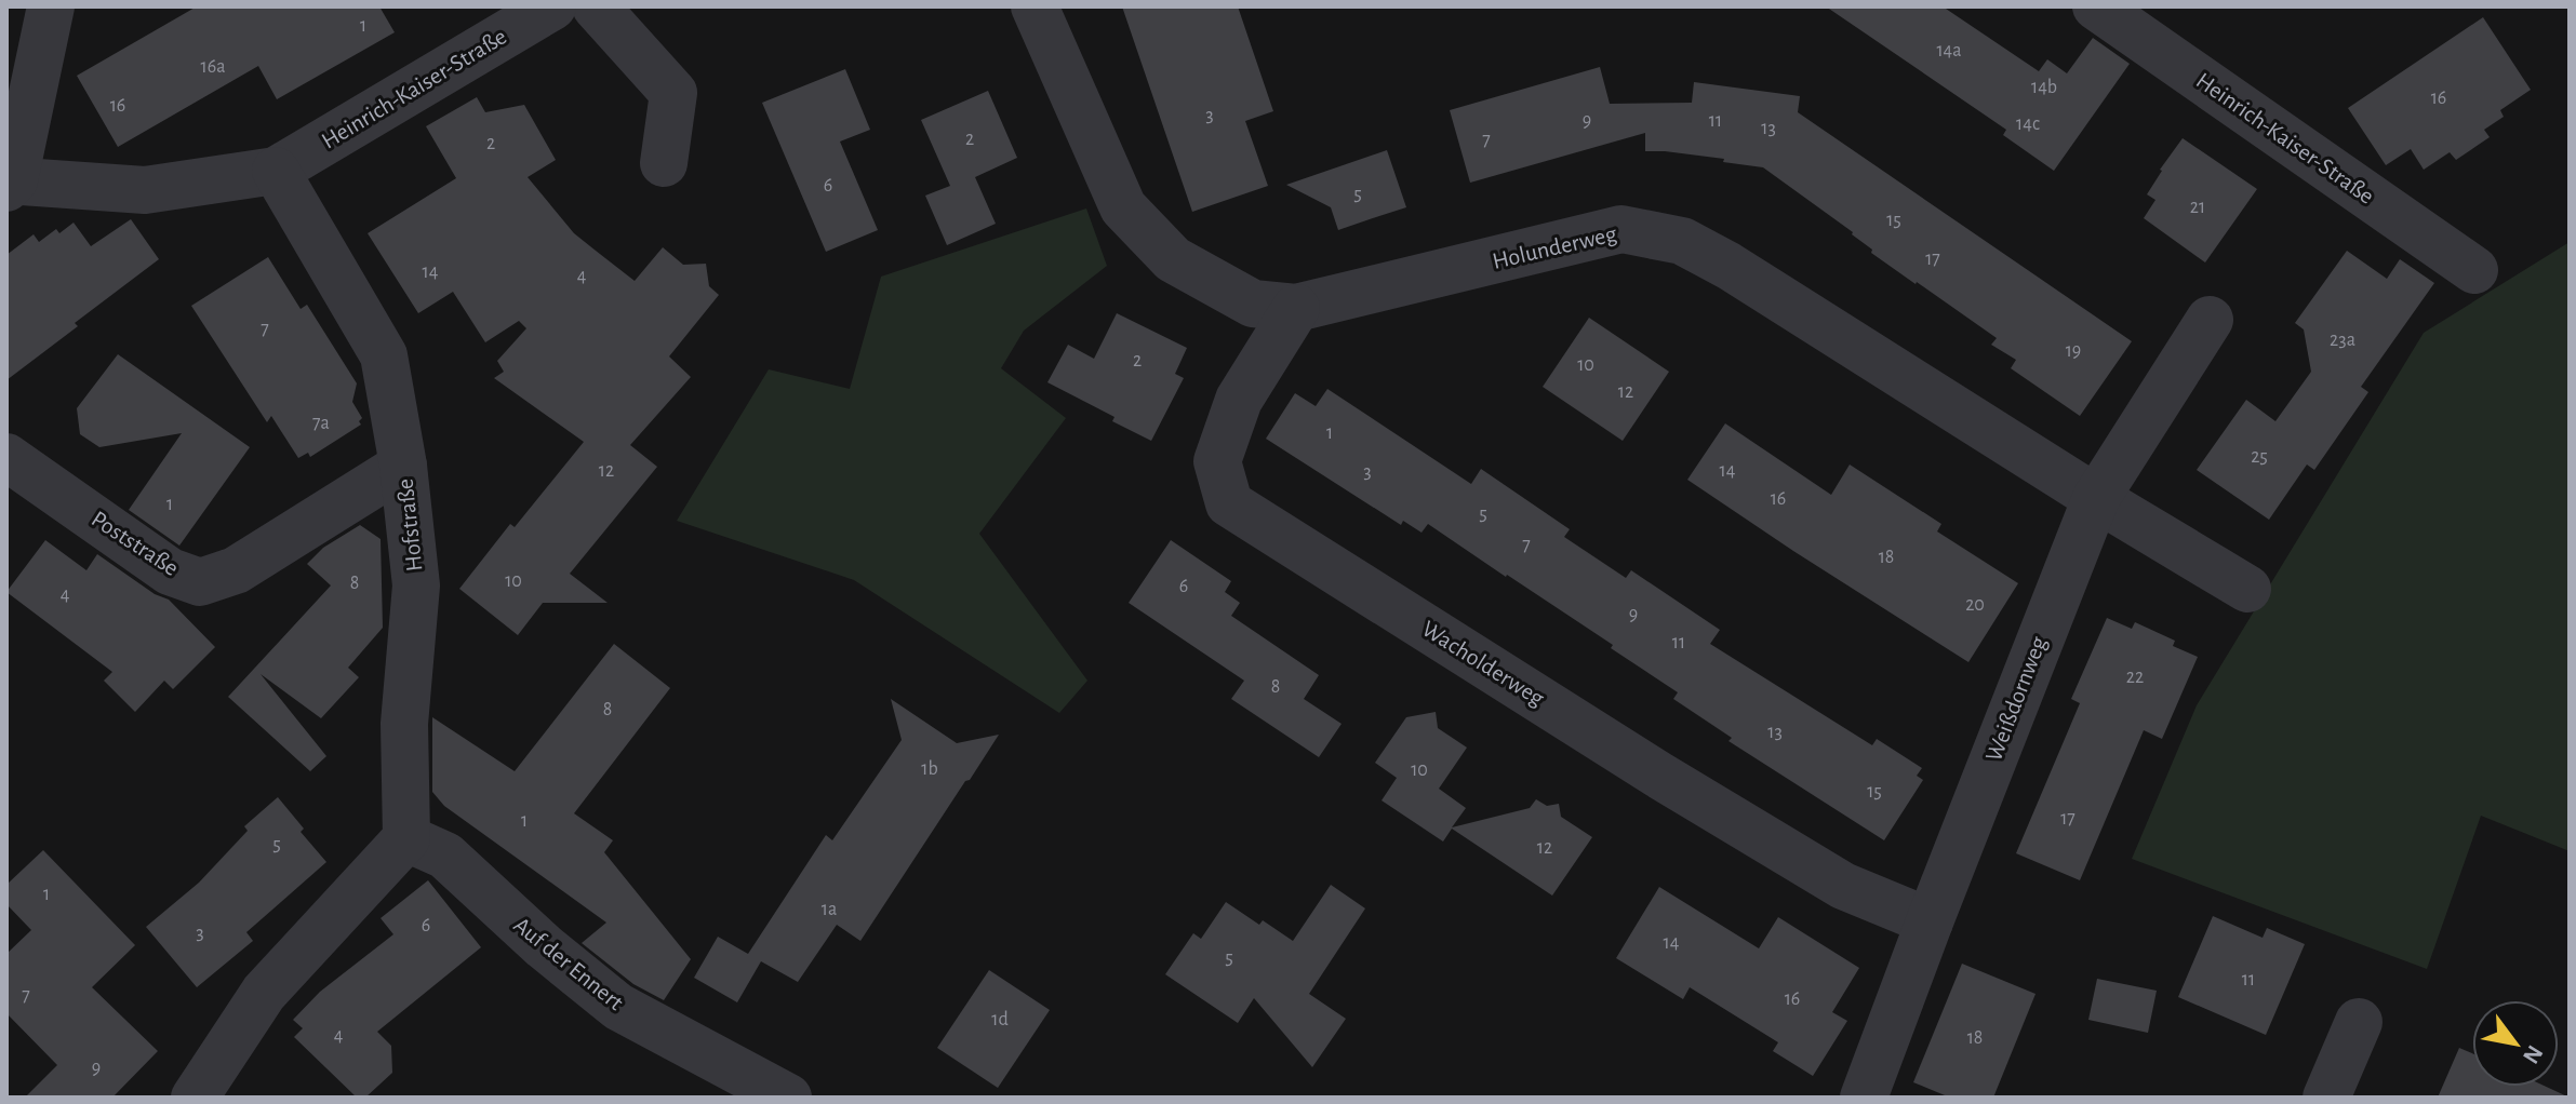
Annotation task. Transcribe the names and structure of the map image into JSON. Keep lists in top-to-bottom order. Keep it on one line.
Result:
{"streets":{"street":["Heinrich-Kaiser-Straße","Holunderweg","Hofstraße","Poststraße","Wacholderweg","Weißdornweg","Auf der Ennert"]},"crossings":[["Heinrich-Kaiser-Straße","Hofstraße"],["Holunderweg","Wacholderweg"],["Holunderweg","Weißdornweg"],["Hofstraße","Poststraße"],["Hofstraße","Auf der Ennert"],["Wacholderweg","Weißdornweg"]],"house_numbers":["1","14a","16a","14b","16","16","3","9","11","14c","13","2","7","2","6","5","21","15","17","14","4","7","23a","19","2","10","12","7a","1","25","12","14","3","16","1","5","7","18","10","8","6","4","20","9","11","22","8","8","13","1b","10","15","17","1","5","12","1","1a","6","3","14","5","11","7","16","1d","4","18","9"],"north":"bottom right"}
